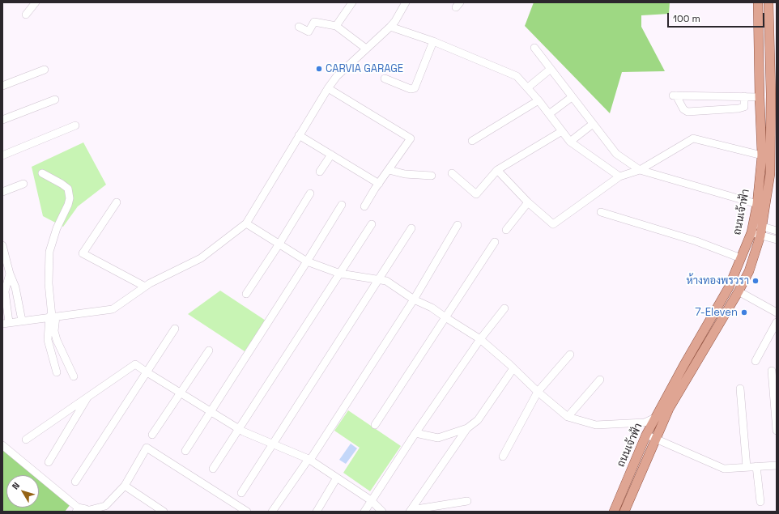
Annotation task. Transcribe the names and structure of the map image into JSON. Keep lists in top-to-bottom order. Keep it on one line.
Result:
{"streets":{"main road":["ถนนเจ้าฟ้า"]},"places":["CARVIA GARAGE","ห้างทองพรวรา","7-Eleven"],"scale_bar":"100 m","north":"top left"}
